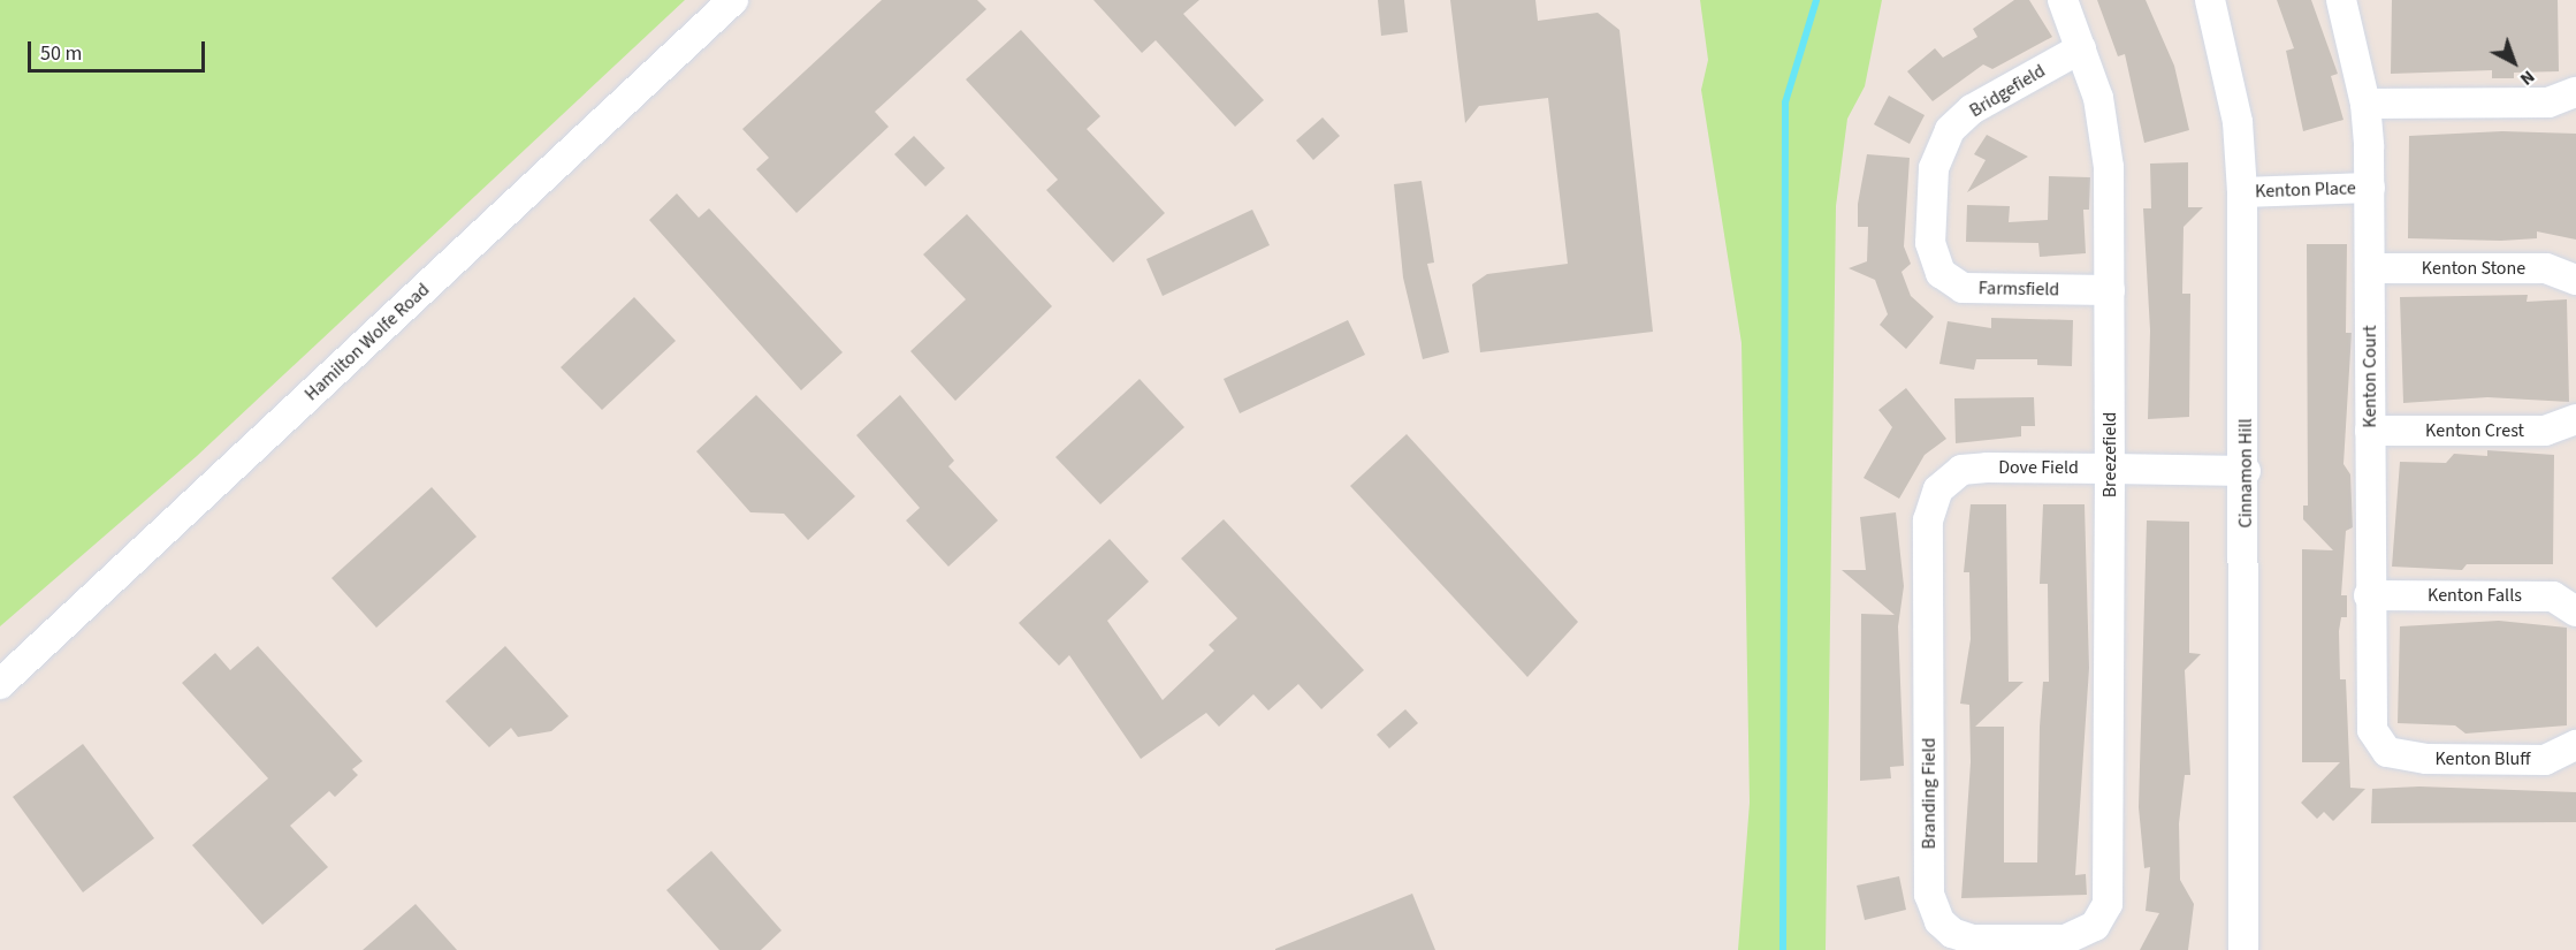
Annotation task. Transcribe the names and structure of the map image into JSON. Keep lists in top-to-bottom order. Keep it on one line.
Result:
{"streets":{"street":["Bridgefield","Kenton Place","Kenton Stone","Farmsfield","Hamilton Wolfe Road","Kenton Court","Kenton Crest","Breezefield","Dove Field","Cinnamon Hill","Kenton Falls","Kenton Bluff","Branding Field"]},"crossings":[["Bridgefield","Farmsfield"],["Bridgefield","Breezefield"],["Kenton Place","Kenton Court"],["Kenton Place","Cinnamon Hill"],["Kenton Stone","Kenton Court"],["Farmsfield","Breezefield"],["Kenton Court","Kenton Crest"],["Kenton Court","Kenton Falls"],["Kenton Court","Kenton Bluff"],["Breezefield","Dove Field"],["Breezefield","Branding Field"],["Dove Field","Cinnamon Hill"],["Dove Field","Branding Field"]],"scale_bar":"50 m","north":"bottom right"}
